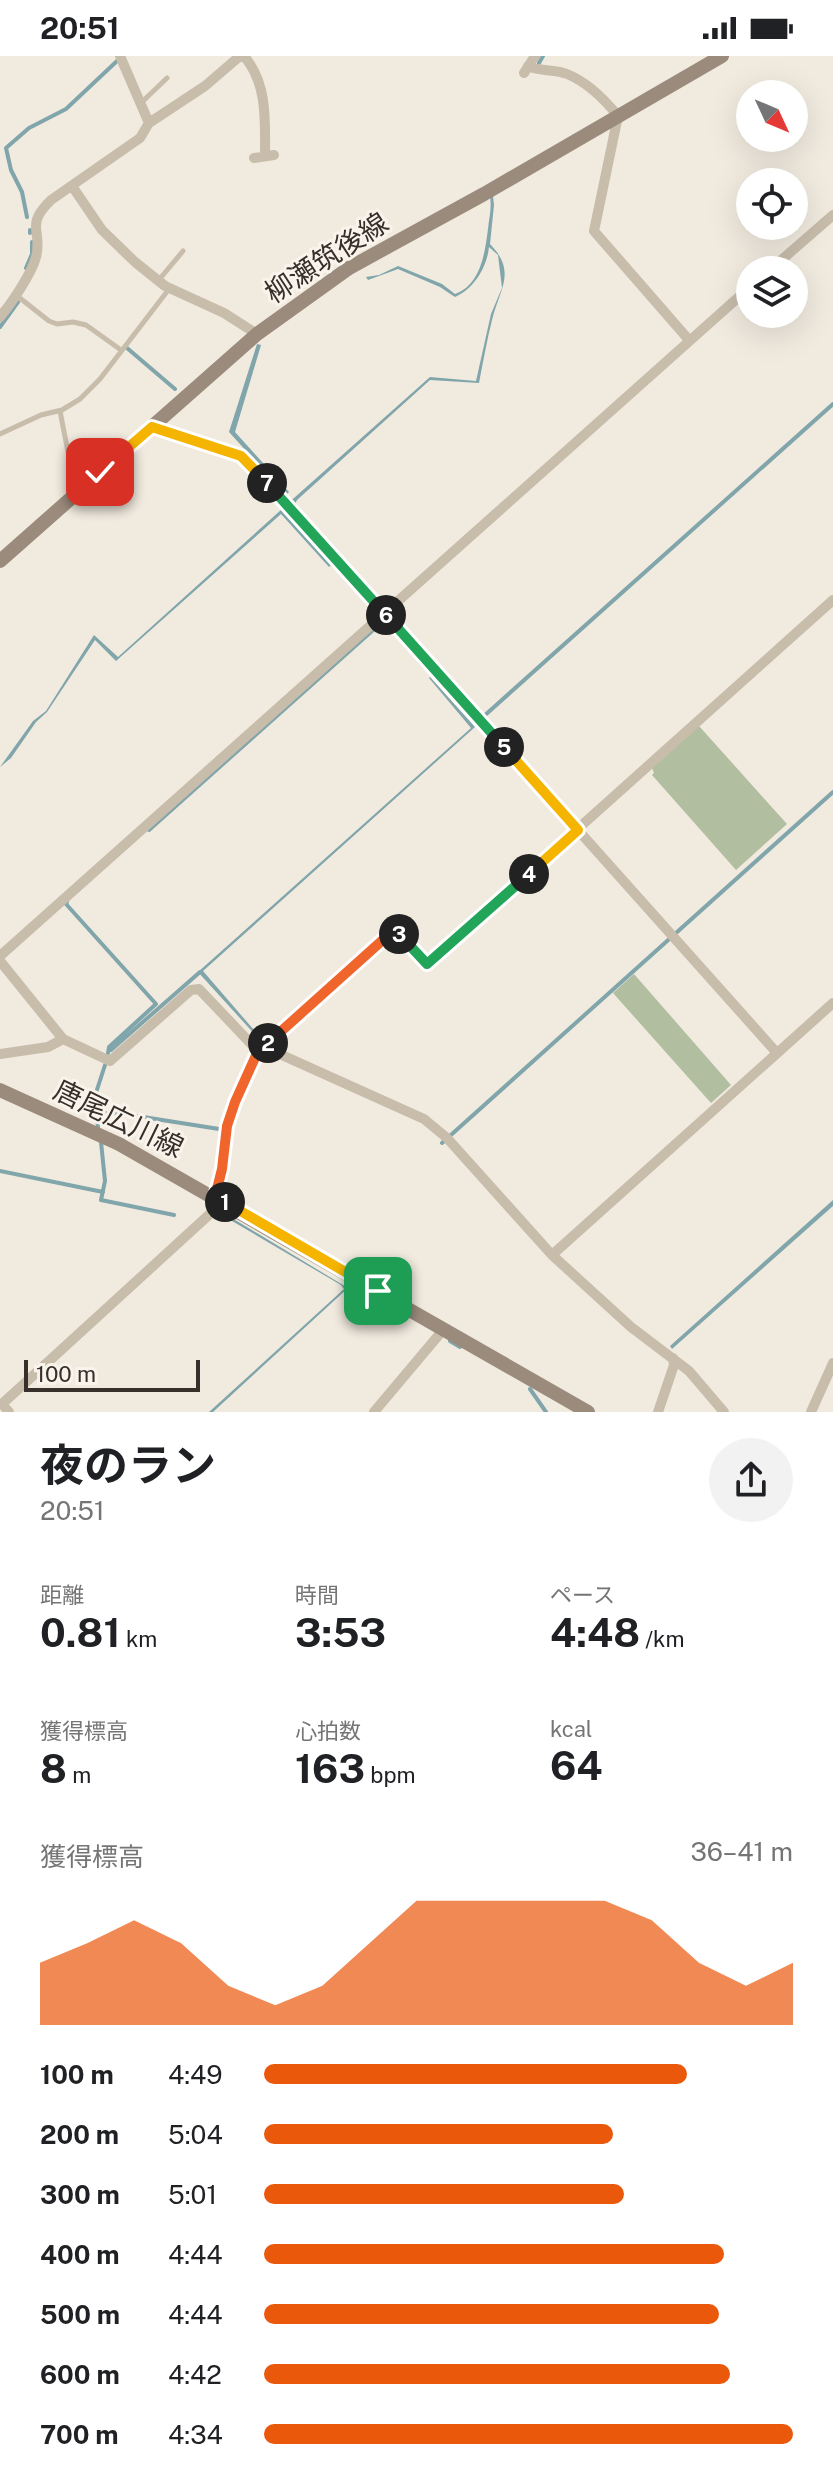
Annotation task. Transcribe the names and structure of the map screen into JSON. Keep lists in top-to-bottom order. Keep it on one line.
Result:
{"streets":{"main road":["柳瀬筑後線","唐尾広川線"]},"scale_bar":"100 m","north":"bottom right","page":{"status":"20:51","pins":["7","6","5","4","3","2","1"],"scale":"100 m","heading":["夜のラン","20:51"],"stats":[["距離","0.81 km"],["時間","3:53"],["ペース","4:48 /km"],["獲得標高","8 m"],["心拍数","163 bpm"],["kcal","64"]],"chart":["獲得標高","36–41 m"],"list":[{"name":"100 m","note":"4:49"},{"name":"200 m","note":"5:04"},{"name":"300 m","note":"5:01"},{"name":"400 m","note":"4:44"},{"name":"500 m","note":"4:44"},{"name":"600 m","note":"4:42"},{"name":"700 m","note":"4:34"}]}}
